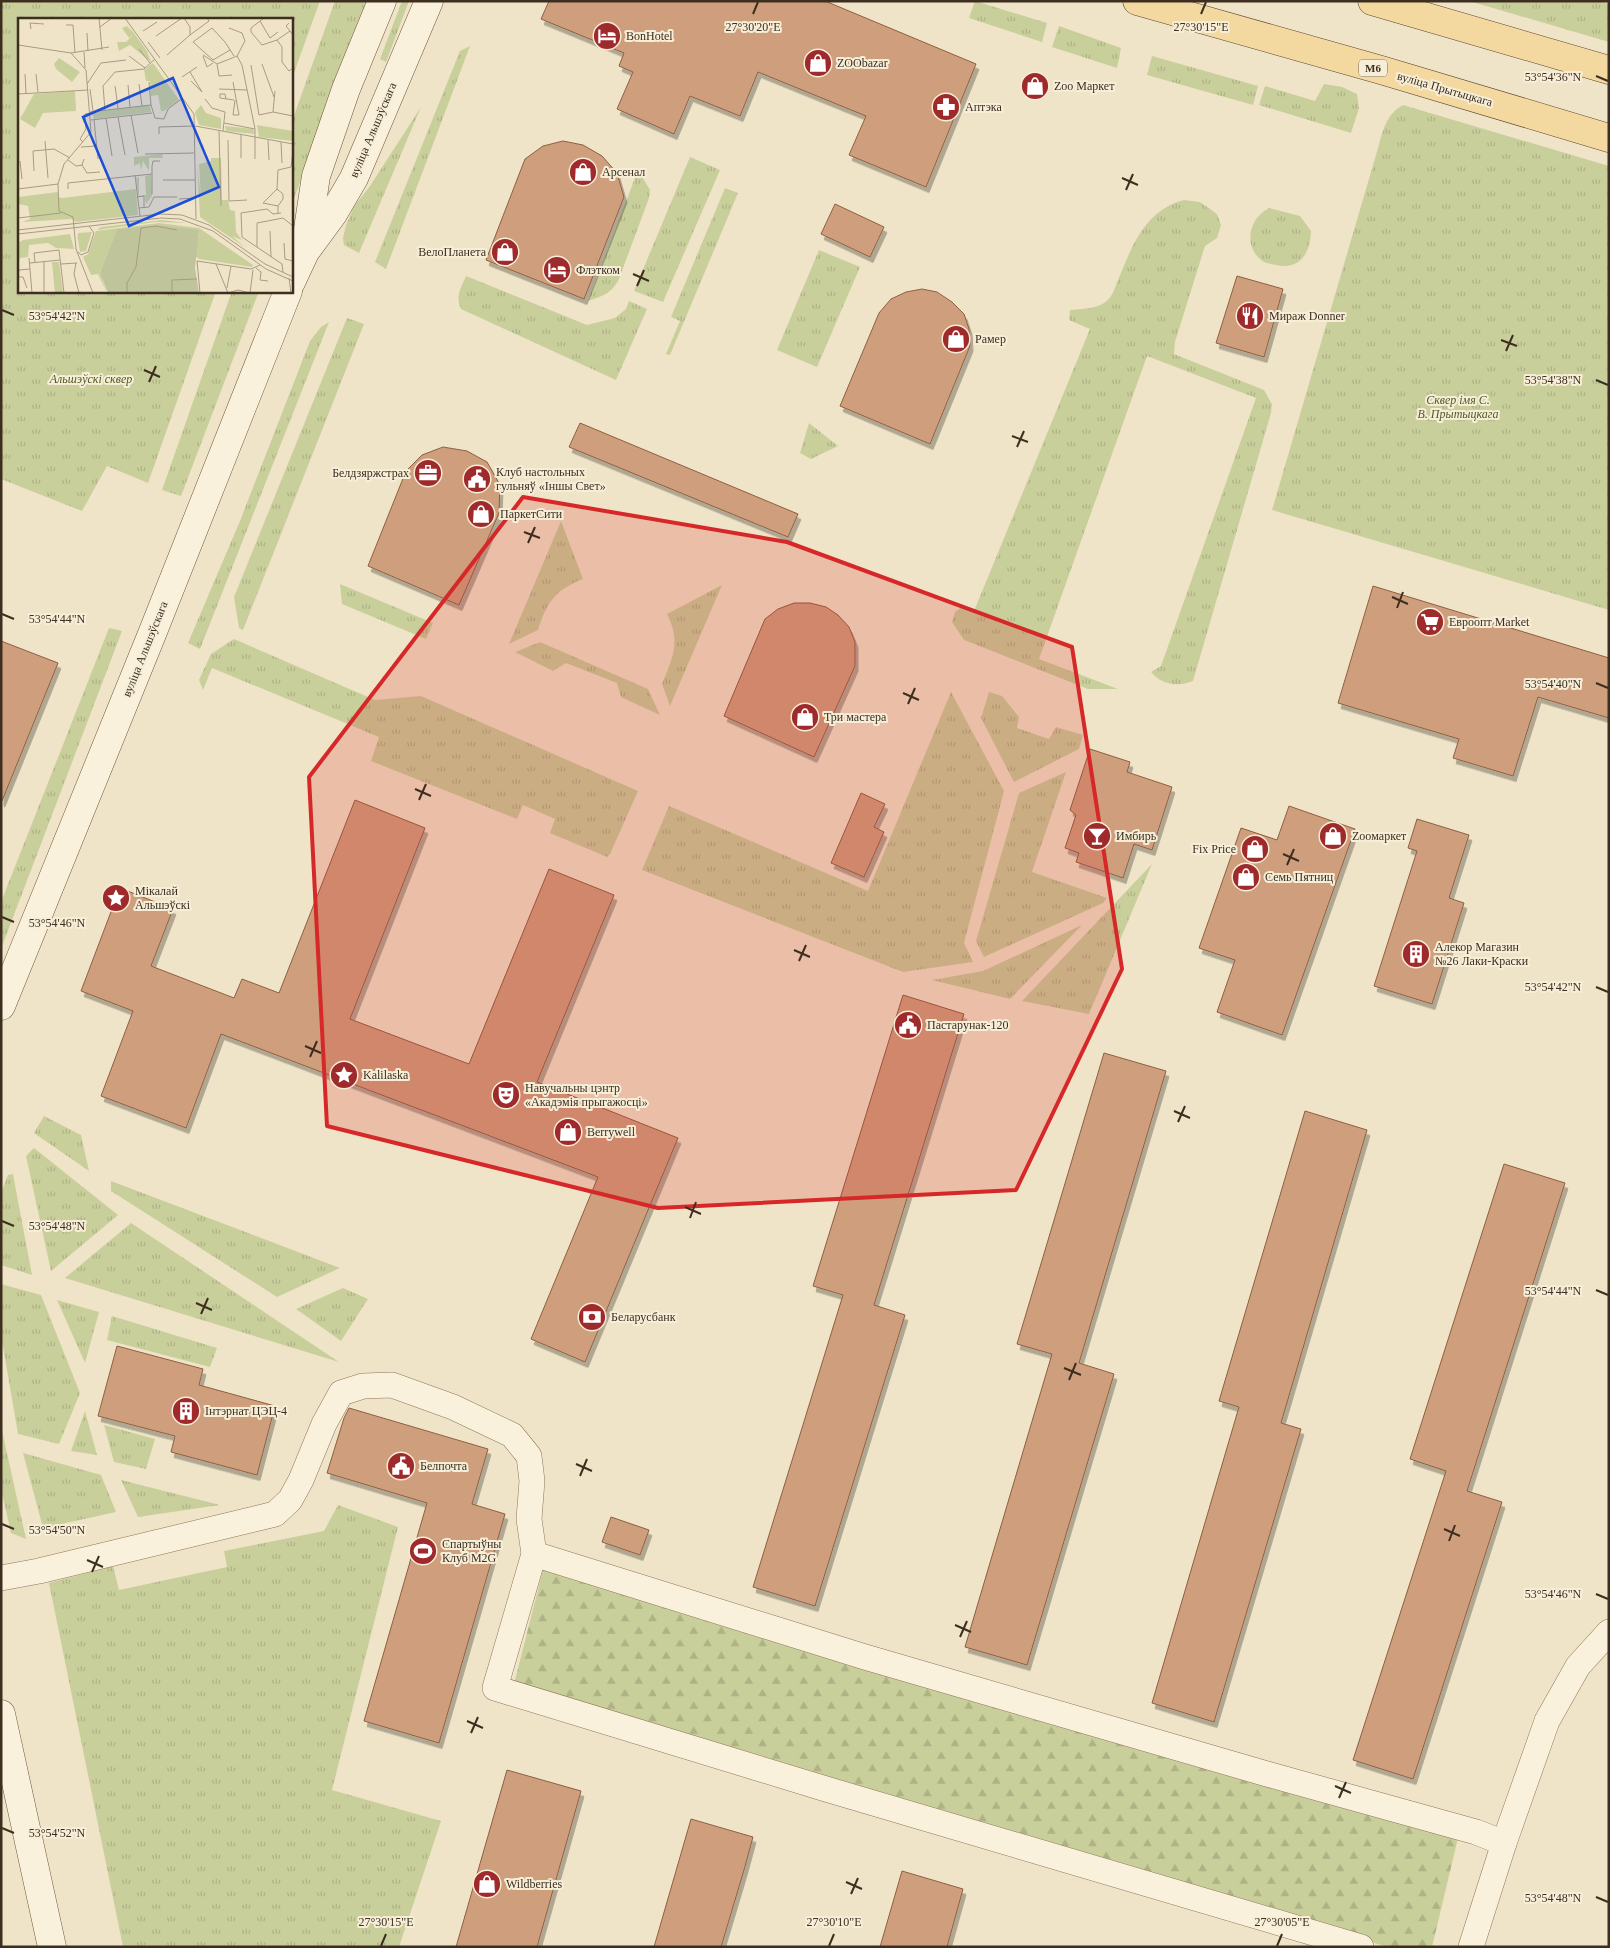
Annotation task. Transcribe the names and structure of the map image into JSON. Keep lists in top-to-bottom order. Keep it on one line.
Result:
{"streets":{"main road":["М6","вуліца Прытыцкага","вуліца Альшэўскага"]},"parks":["Альшэўскі сквер","Сквер імя С. В. Прытыцкага"],"places":{"hotel":["BonHotel","Флэтком"],"shop":["ZOObazar","Zoo Маркет","Арсенал","ВелоПланета","Рамер","ПаркетСити","Три мастера","Zooмаркет","Fix Price","Семь Пятниц","Berrywell","Wildberries"],"pharmacy":["Аптэка"],"restaurant":["Мираж Donner"],"office":["Белдзяржстрах"],"public building":["Клуб настольных гульняў «Іншы Свет»","Пастарунак-120","Белпочта"],"supermarket":["Евроопт Market"],"bar":["Имбирь"],"place":["Мікалай Альшэўскі","Kalilaska"],"building":["Алекор Магазин №26 Лаки-Краски","Інтэрнат ЦЭЦ-4"],"theatre":["Навучальны цэнтр «Акадэмія прыгажосці»"],"bank":["Беларусбанк"],"sports":["Спартыўны Клуб M2G"]},"coordinates":["27°30'20\"E","27°30'15\"E","53°54'36\"N","53°54'42\"N","53°54'38\"N","53°54'44\"N","53°54'40\"N","53°54'46\"N","53°54'48\"N","53°54'50\"N","53°54'52\"N","27°30'10\"E","27°30'05\"E"]}
